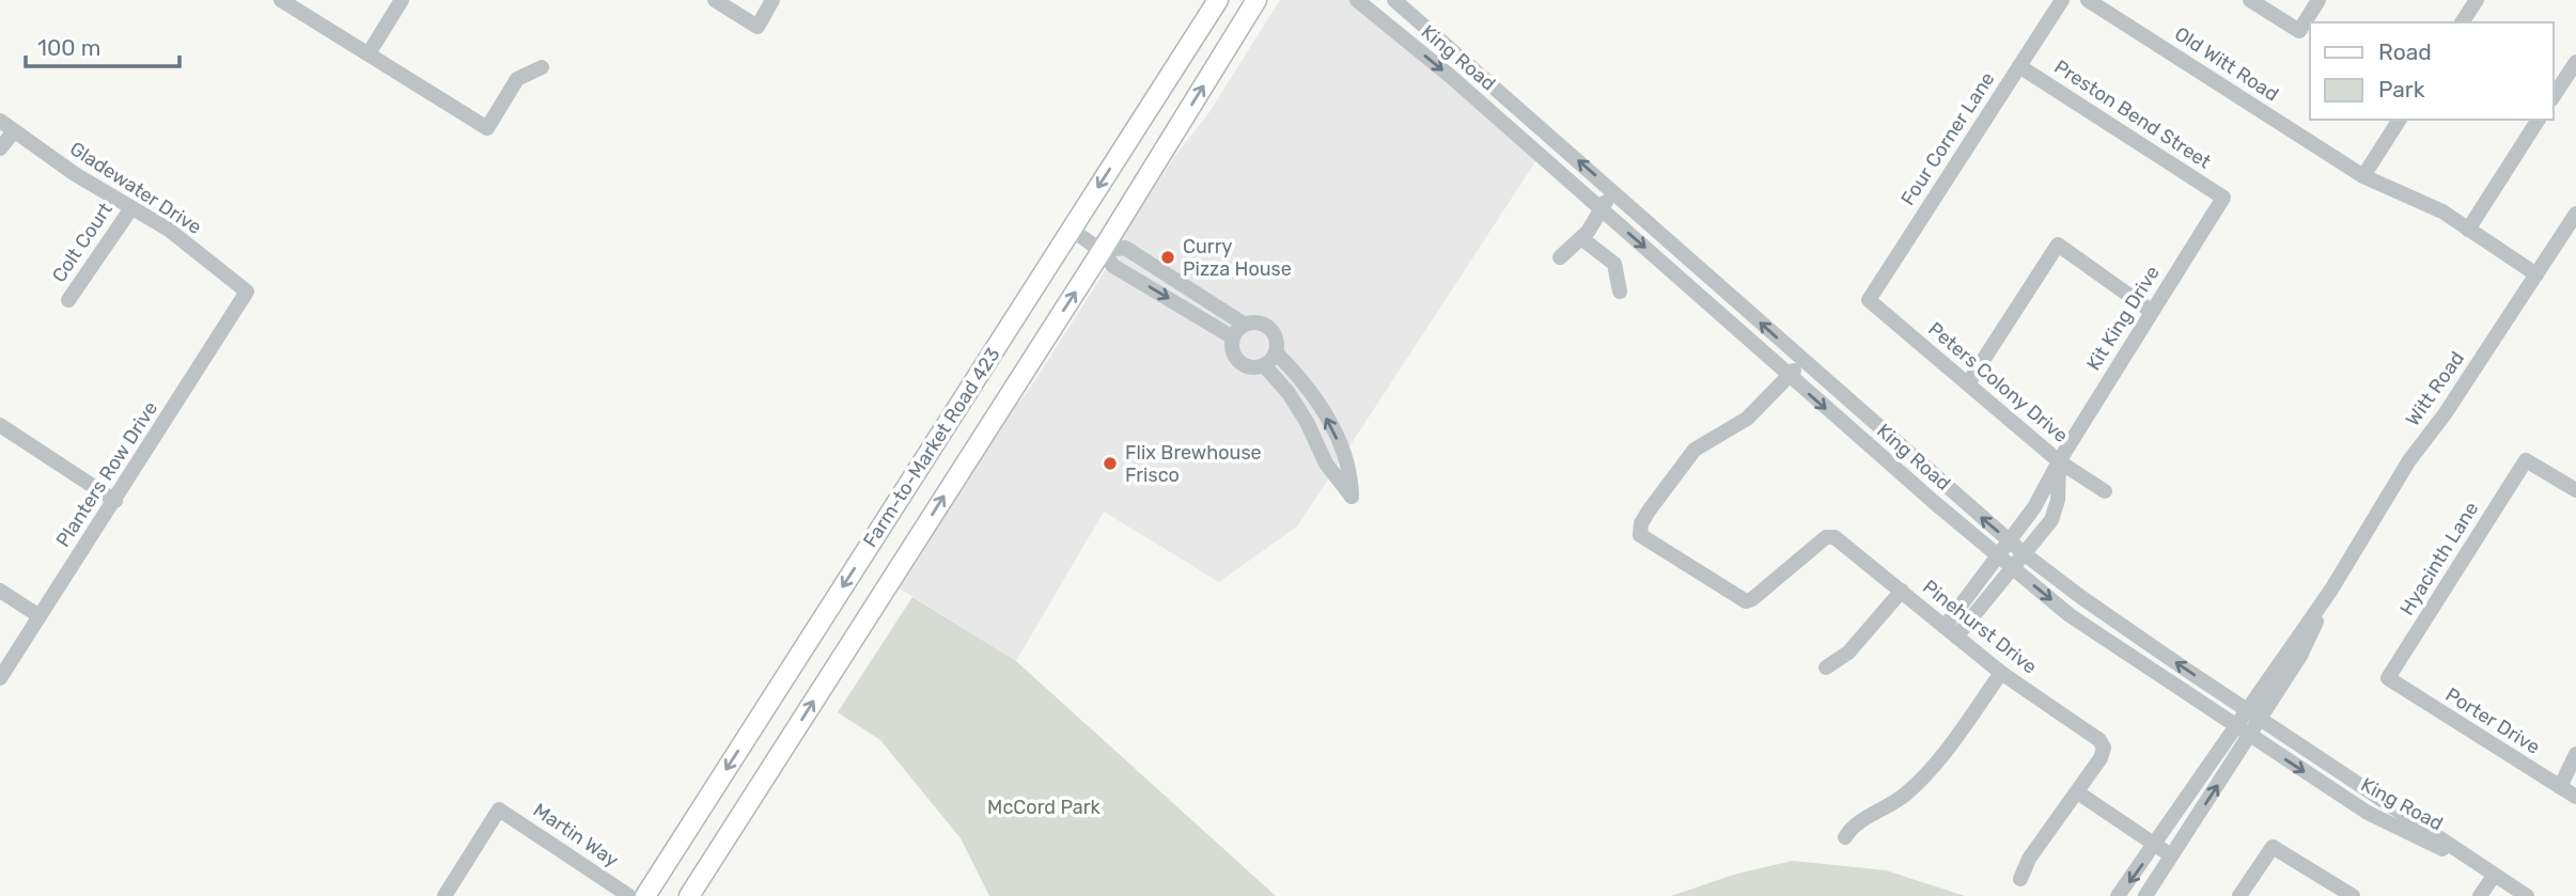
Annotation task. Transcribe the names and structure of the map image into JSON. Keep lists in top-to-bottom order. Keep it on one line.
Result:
{"streets":{"main road":["Farm-to-Market Road 423"],"street":["King Road","Old Witt Road","Preston Bend Street","Four Corner Lane","Gladewater Drive","Colt Court","Kit King Drive","Peters Colony Drive","Witt Road","Planters Row Drive","Hyacinth Lane","Pinehurst Drive","Porter Drive","Martin Way"]},"crossings":[["King Road","Kit King Drive"],["King Road","Witt Road"],["King Road","Pinehurst Drive"],["Old Witt Road","Witt Road"],["Preston Bend Street","Four Corner Lane"],["Preston Bend Street","Kit King Drive"],["Four Corner Lane","Peters Colony Drive"],["Gladewater Drive","Colt Court"],["Gladewater Drive","Planters Row Drive"],["Kit King Drive","Peters Colony Drive"],["Kit King Drive","Pinehurst Drive"],["Hyacinth Lane","Porter Drive"]],"parks":["McCord Park"],"places":["Curry Pizza House","Flix Brewhouse Frisco"],"legend":["Road","Park"],"scale_bar":"100 m"}
